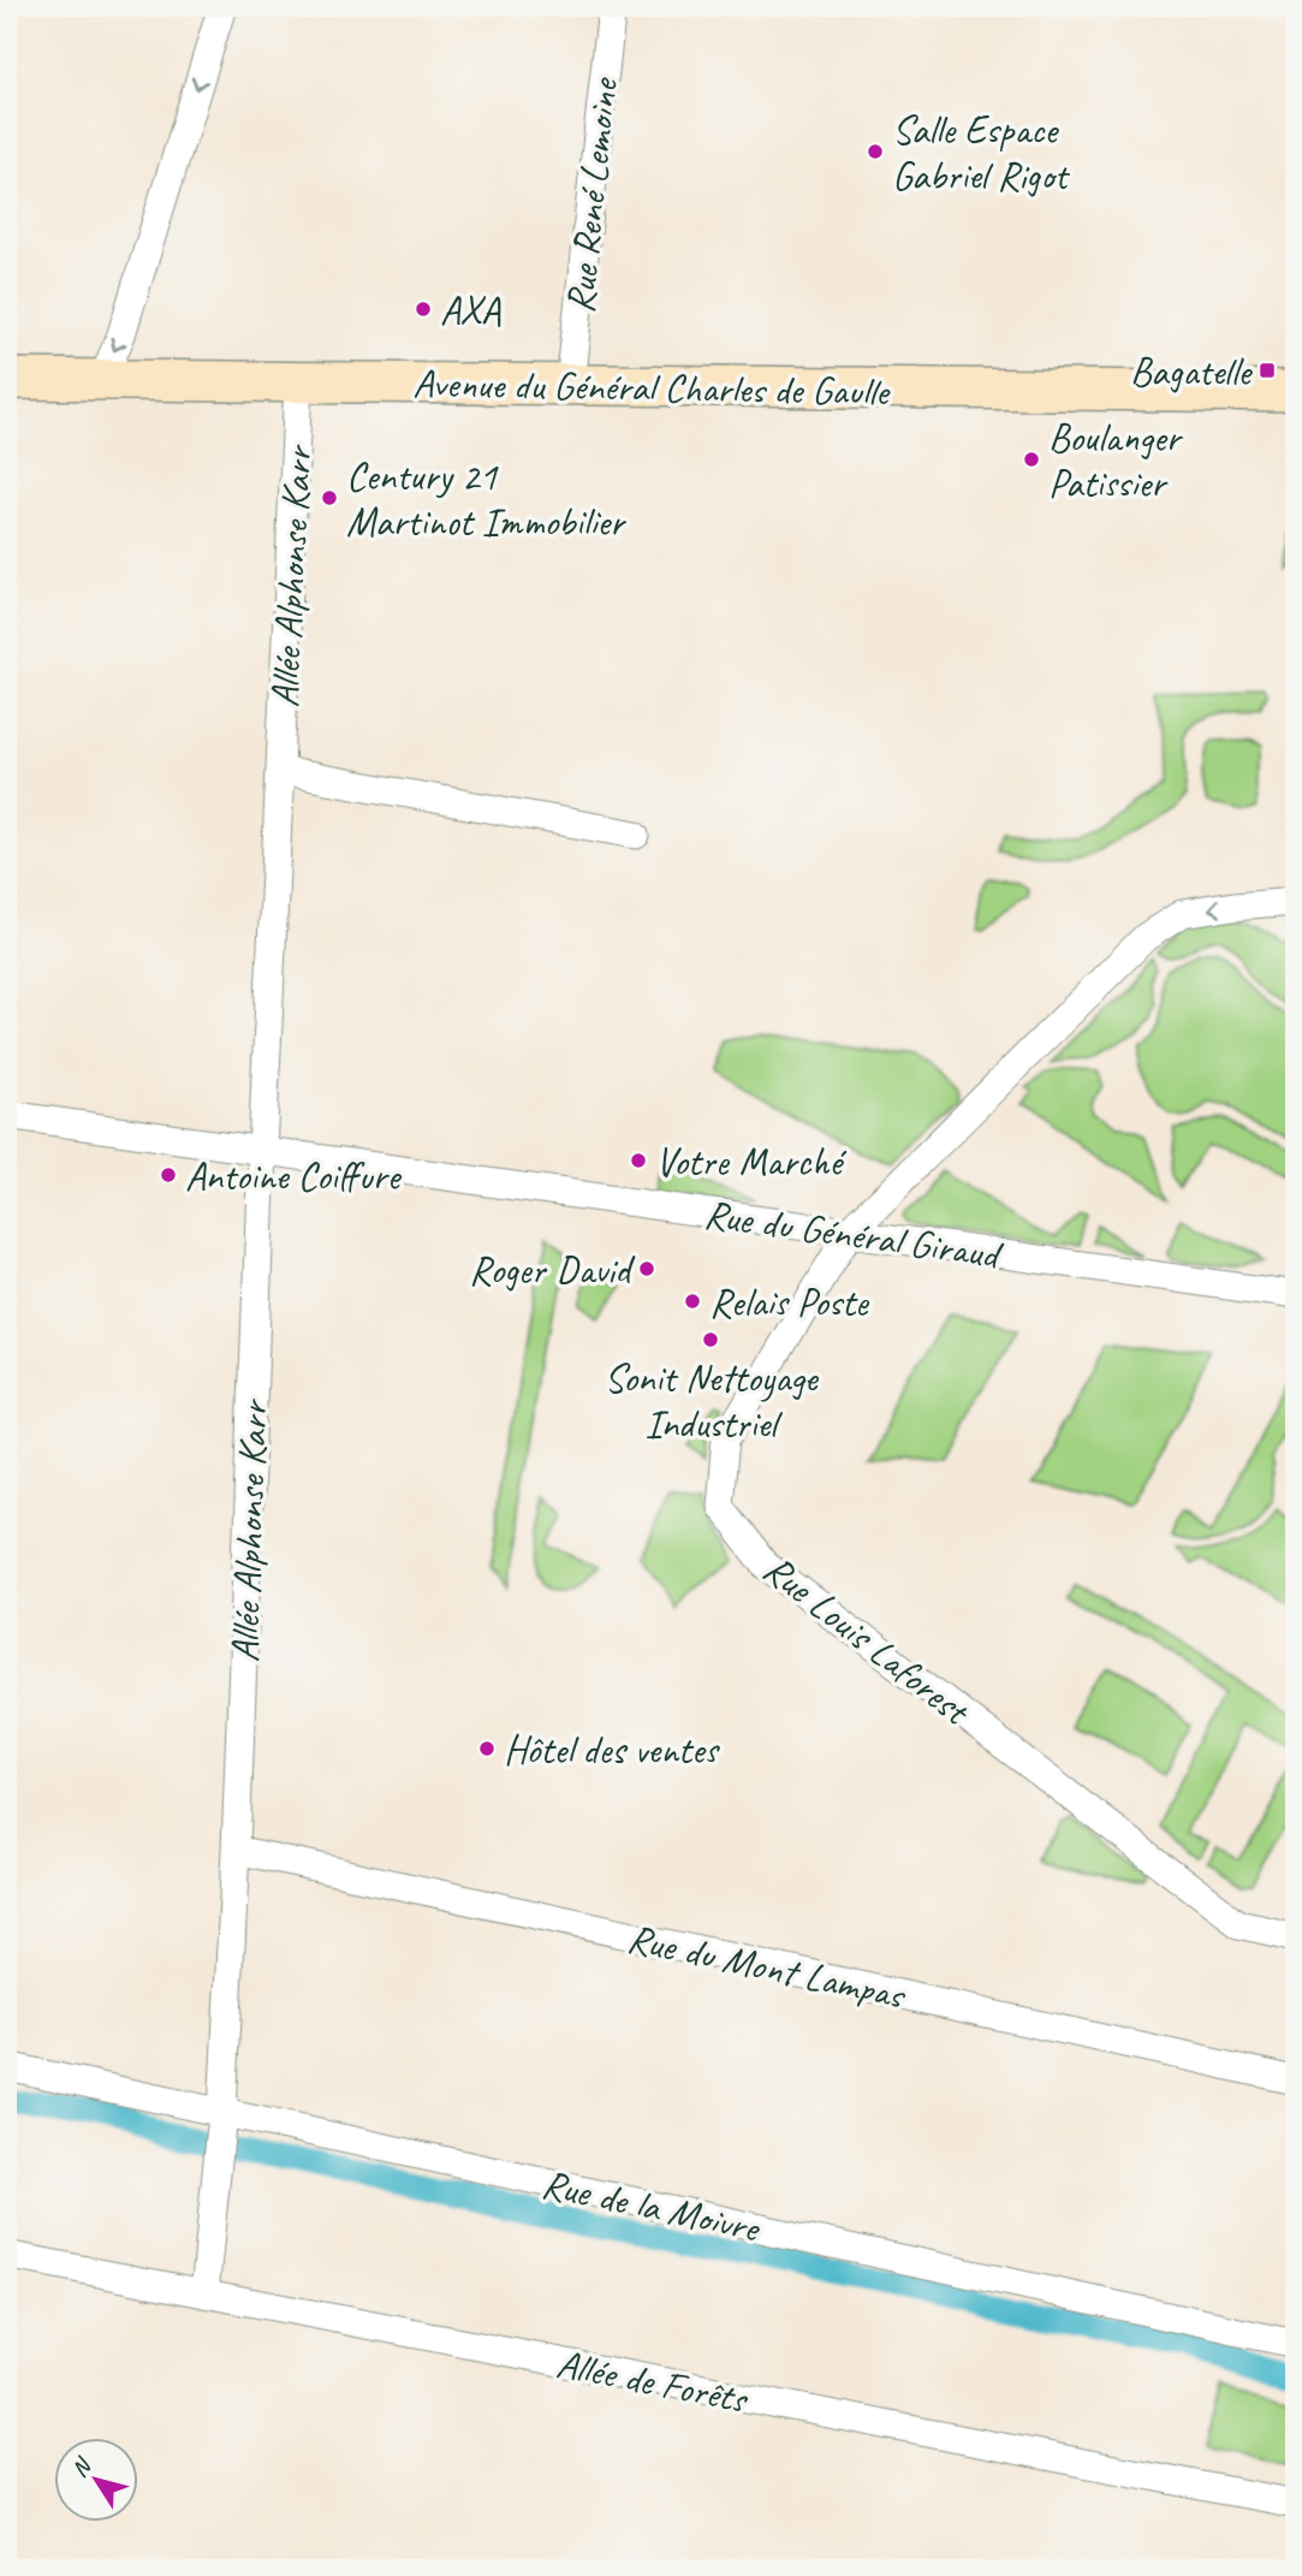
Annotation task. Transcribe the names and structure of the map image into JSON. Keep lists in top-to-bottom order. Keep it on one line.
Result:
{"streets":{"main road":["Avenue du Général Charles de Gaulle"],"street":["Rue René Lemoine","Allée Alphonse Karr","Rue du Général Giraud","Rue Louis Laforest","Rue du Mont Lampas","Rue de la Moivre","Allée de Forêts"]},"crossings":[["Rue René Lemoine","Avenue du Général Charles de Gaulle"],["Avenue du Général Charles de Gaulle","Allée Alphonse Karr"],["Allée Alphonse Karr","Rue du Général Giraud"],["Allée Alphonse Karr","Rue du Mont Lampas"],["Allée Alphonse Karr","Rue de la Moivre"],["Allée Alphonse Karr","Allée de Forêts"],["Rue du Général Giraud","Rue Louis Laforest"]],"places":{"other":["Salle Espace Gabriel Rigot","AXA","Boulanger Patissier","Century 21 Martinot Immobilier","Votre Marché","Antoine Coiffure","Roger David","Relais Poste","Sonit Nettoyage Industriel","Hôtel des ventes"],"transit":["Bagatelle"]},"north":"top left"}
